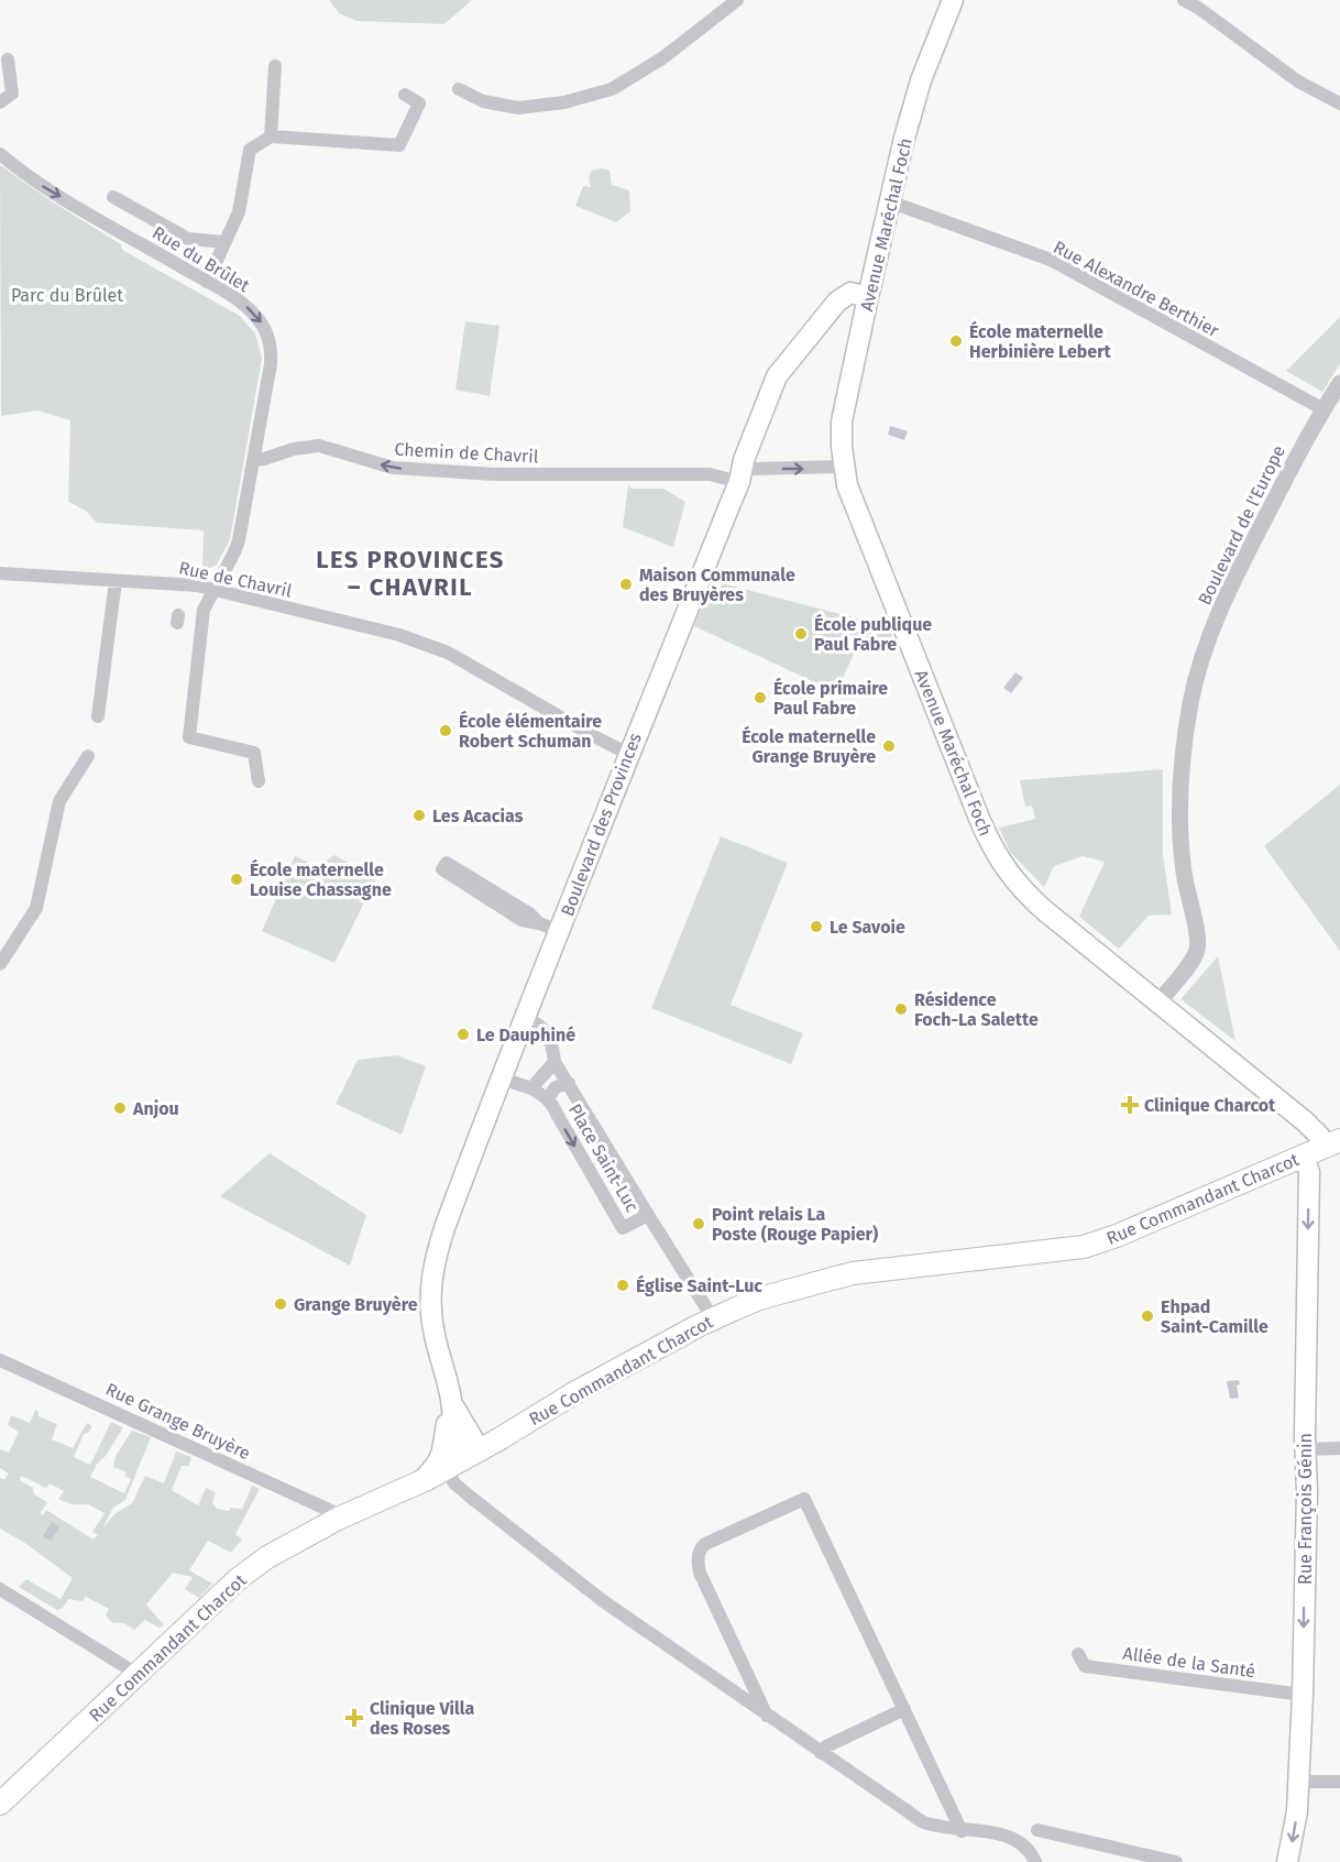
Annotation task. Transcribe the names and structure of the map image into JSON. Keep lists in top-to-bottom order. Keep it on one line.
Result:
{"streets":{"main road":["Avenue Maréchal Foch","Boulevard des Provinces","Rue Commandant Charcot","Rue François Génin"],"street":["Rue du Brûlet","Rue Alexandre Berthier","Chemin de Chavril","Boulevard de l'Europe","Rue de Chavril","Place Saint-Luc","Rue Grange Bruyère","Allée de la Santé"]},"crossings":[["Avenue Maréchal Foch","Rue Alexandre Berthier"],["Avenue Maréchal Foch","Chemin de Chavril"],["Avenue Maréchal Foch","Boulevard de l'Europe"],["Avenue Maréchal Foch","Boulevard des Provinces"],["Avenue Maréchal Foch","Rue Commandant Charcot"],["Rue du Brûlet","Chemin de Chavril"],["Rue Alexandre Berthier","Boulevard de l'Europe"],["Chemin de Chavril","Boulevard des Provinces"],["Rue de Chavril","Boulevard des Provinces"],["Boulevard des Provinces","Place Saint-Luc"],["Boulevard des Provinces","Rue Commandant Charcot"],["Place Saint-Luc","Rue Commandant Charcot"],["Rue Commandant Charcot","Rue Grange Bruyère"],["Rue Commandant Charcot","Rue François Génin"],["Rue François Génin","Allée de la Santé"]],"one_way":["Rue du Brûlet","Rue François Génin"],"districts":["LES PROVINCES – CHAVRIL"],"parks":["Parc du Brûlet"],"places":{"other":["École maternelle Herbinière Lebert","Maison Communale des Bruyères","École publique Paul Fabre","École primaire Paul Fabre","École élémentaire Robert Schuman","École maternelle Grange Bruyère","Les Acacias","École maternelle Louise Chassagne","Le Savoie","Résidence Foch-La Salette","Le Dauphiné","Anjou","Point relais La Poste (Rouge Papier)","Église Saint-Luc","Grange Bruyère","Ehpad Saint-Camille"],"health":["Clinique Charcot","Clinique Villa des Roses"]}}
